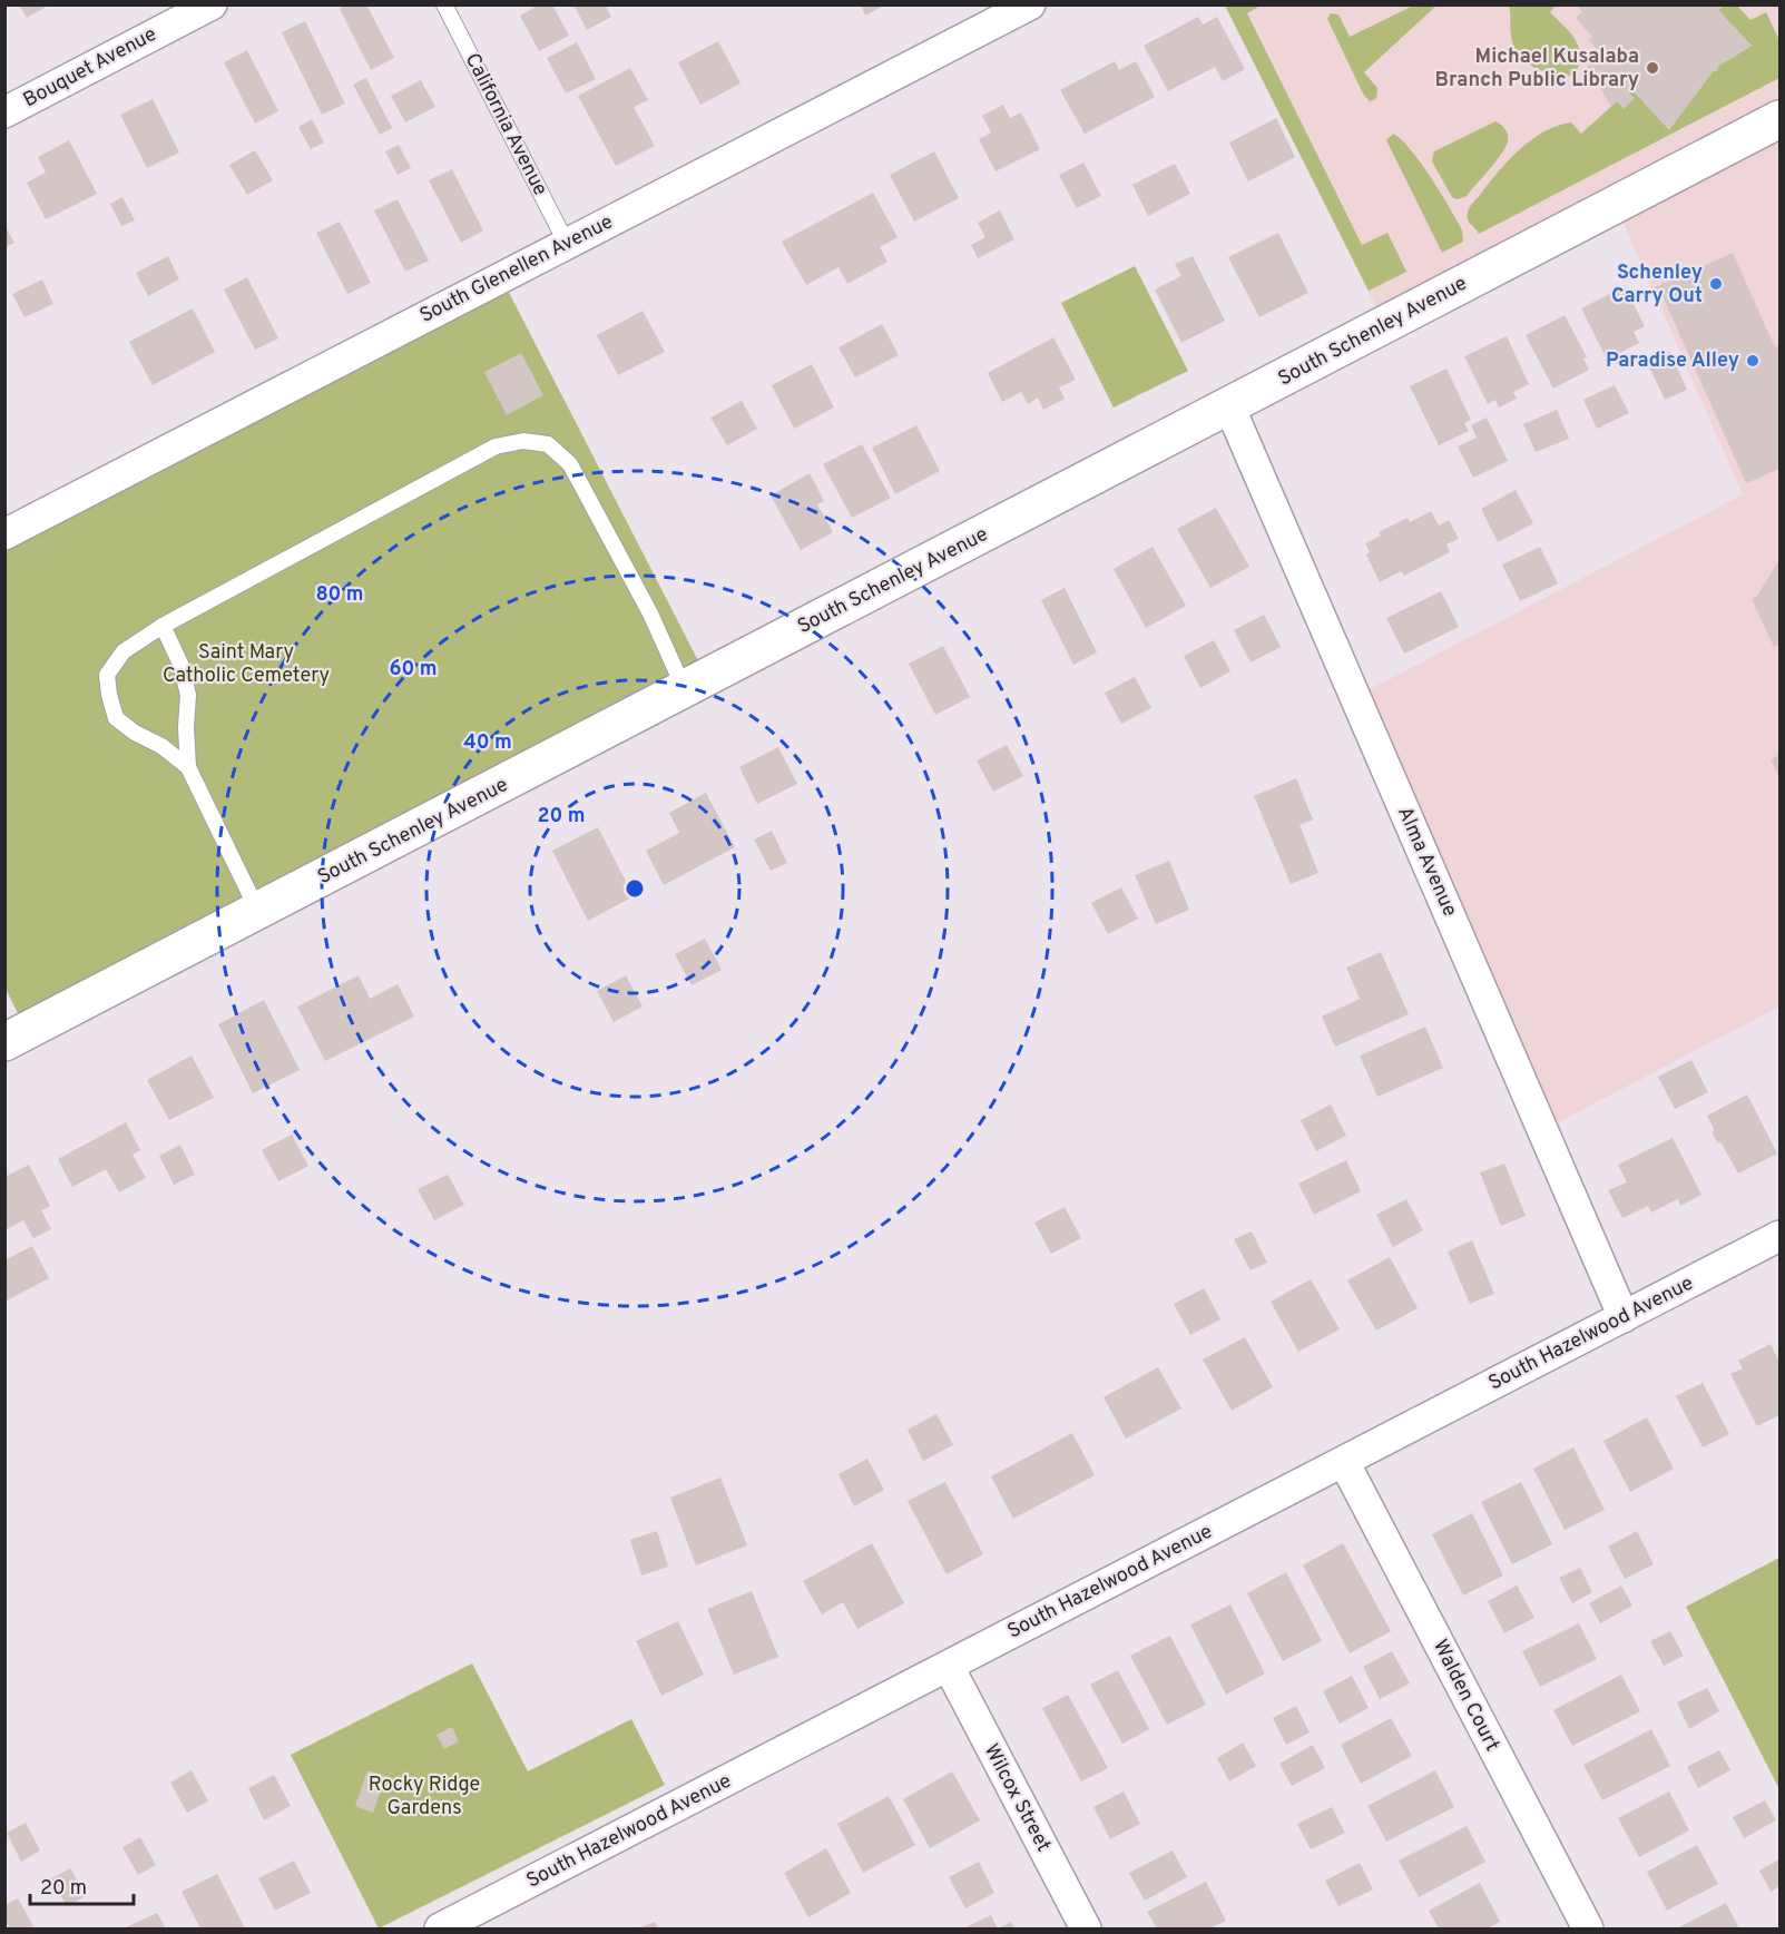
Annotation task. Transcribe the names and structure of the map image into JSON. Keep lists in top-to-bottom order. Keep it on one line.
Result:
{"streets":{"street":["Bouquet Avenue","South Glenellen Avenue","South Schenley Avenue","Alma Avenue","South Hazelwood Avenue","Walden Court","Wilcox Street"],"lane":["California Avenue"]},"crossings":[["California Avenue","South Glenellen Avenue"],["South Schenley Avenue","Alma Avenue"],["Alma Avenue","South Hazelwood Avenue"],["South Hazelwood Avenue","Walden Court"],["South Hazelwood Avenue","Wilcox Street"]],"parks":["Saint Mary Catholic Cemetery","Rocky Ridge Gardens"],"places":["Michael Kusalaba Branch Public Library","Schenley Carry Out","Paradise Alley"],"scale_bar":"20 m","rings":["80 m","60 m","40 m","20 m"]}
